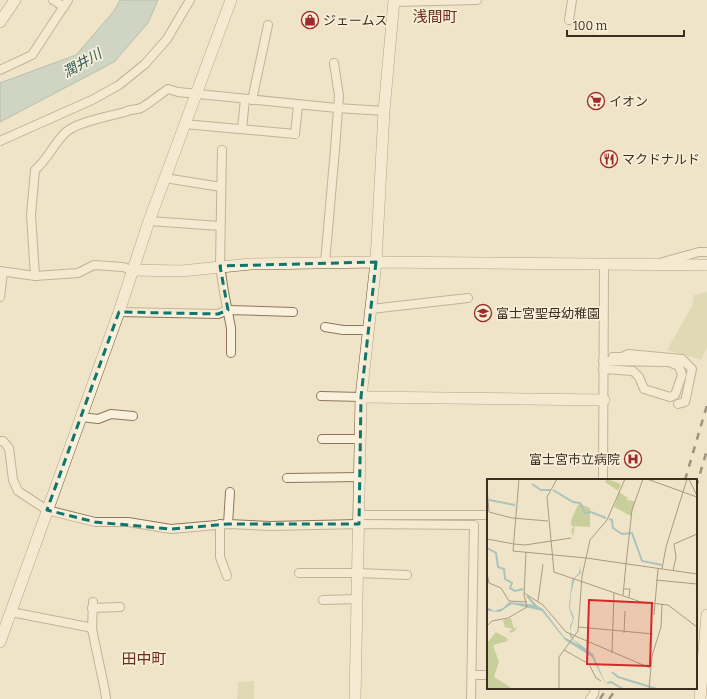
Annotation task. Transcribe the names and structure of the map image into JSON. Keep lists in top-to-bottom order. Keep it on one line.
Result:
{"districts":["浅間町","田中町"],"water":["潤井川"],"places":{"shop":["ジェームス"],"supermarket":["イオン"],"restaurant":["マクドナルド"],"school or university":["富士宮聖母幼稚園"],"hospital":["富士宮市立病院"]},"scale_bar":"100 m"}
